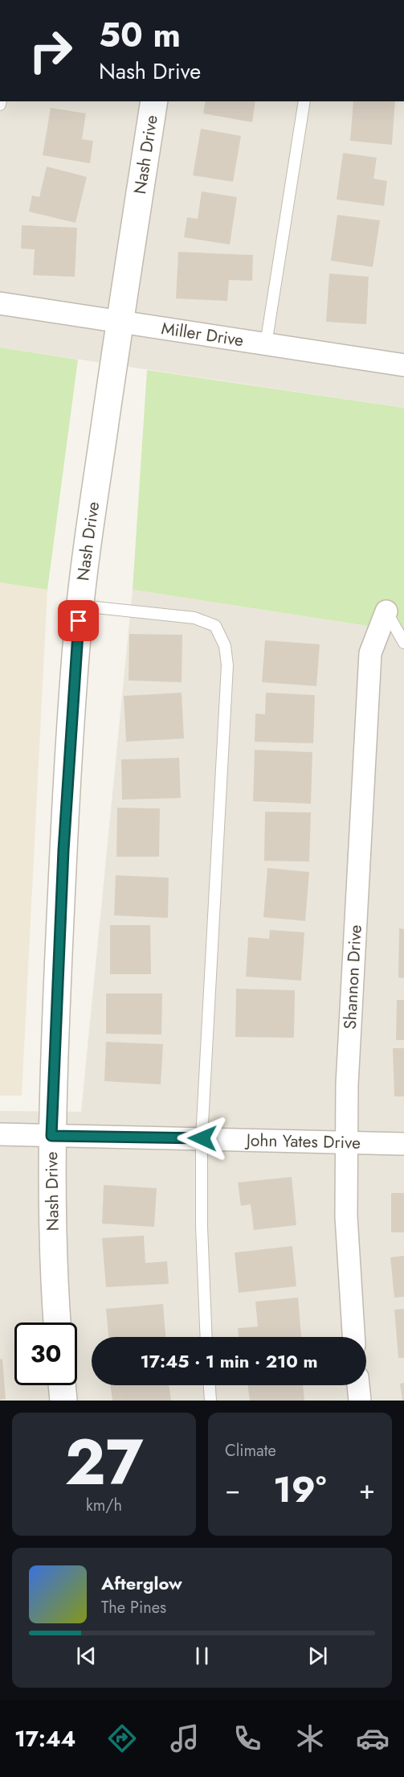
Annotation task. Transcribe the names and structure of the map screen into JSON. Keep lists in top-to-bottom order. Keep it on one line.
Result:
{"streets":{"street":["Nash Drive","Miller Drive","Shannon Drive","John Yates Drive"]},"crossings":[["Nash Drive","Miller Drive"],["Nash Drive","John Yates Drive"],["Shannon Drive","John Yates Drive"]],"page":{"turn":["50 m","Nash Drive"],"limit":"30","trip":"17:45 · 1 min · 210 m","tile":[["27","km/h"],"Climate"],"heat":["−","19°","+"],"song":["Afterglow","The Pines"],"tabs":"17:44"}}
